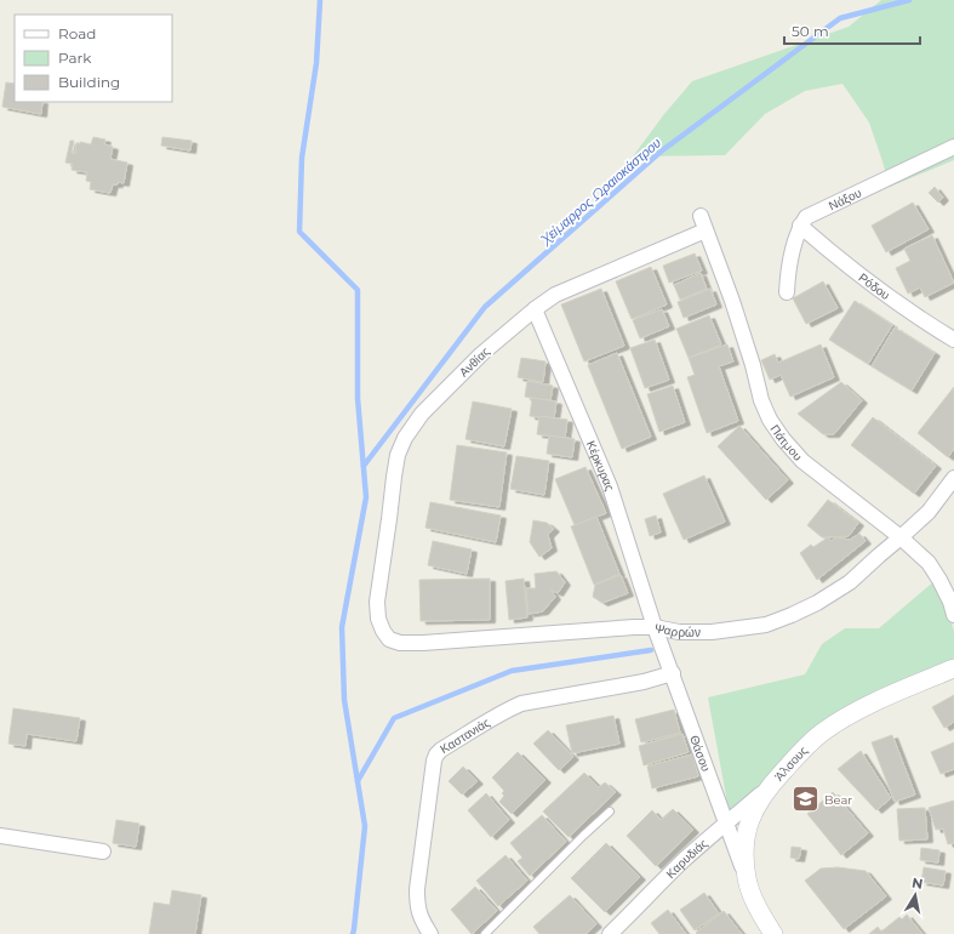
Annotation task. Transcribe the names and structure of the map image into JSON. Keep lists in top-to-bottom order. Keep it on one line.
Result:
{"streets":{"street":["Νάξου","Ρόδου","Ανθίας","Πάτμου","Κέρκυρας","Ψαρρών","Καστανιάς","Θάσου","Άλσους","Καρυδιάς"]},"crossings":[["Νάξου","Ρόδου"],["Ανθίας","Πάτμου"],["Ανθίας","Κέρκυρας"],["Ανθίας","Ψαρρών"],["Πάτμου","Ψαρρών"],["Κέρκυρας","Ψαρρών"],["Κέρκυρας","Θάσου"],["Ψαρρών","Θάσου"],["Καστανιάς","Θάσου"],["Θάσου","Άλσους"],["Θάσου","Καρυδιάς"],["Άλσους","Καρυδιάς"]],"water":["Χείμαρρος Ωραιοκάστρου"],"places":{"school or university":["Bear"]},"legend":["Road","Park","Building"],"scale_bar":"50 m","north":"top"}
